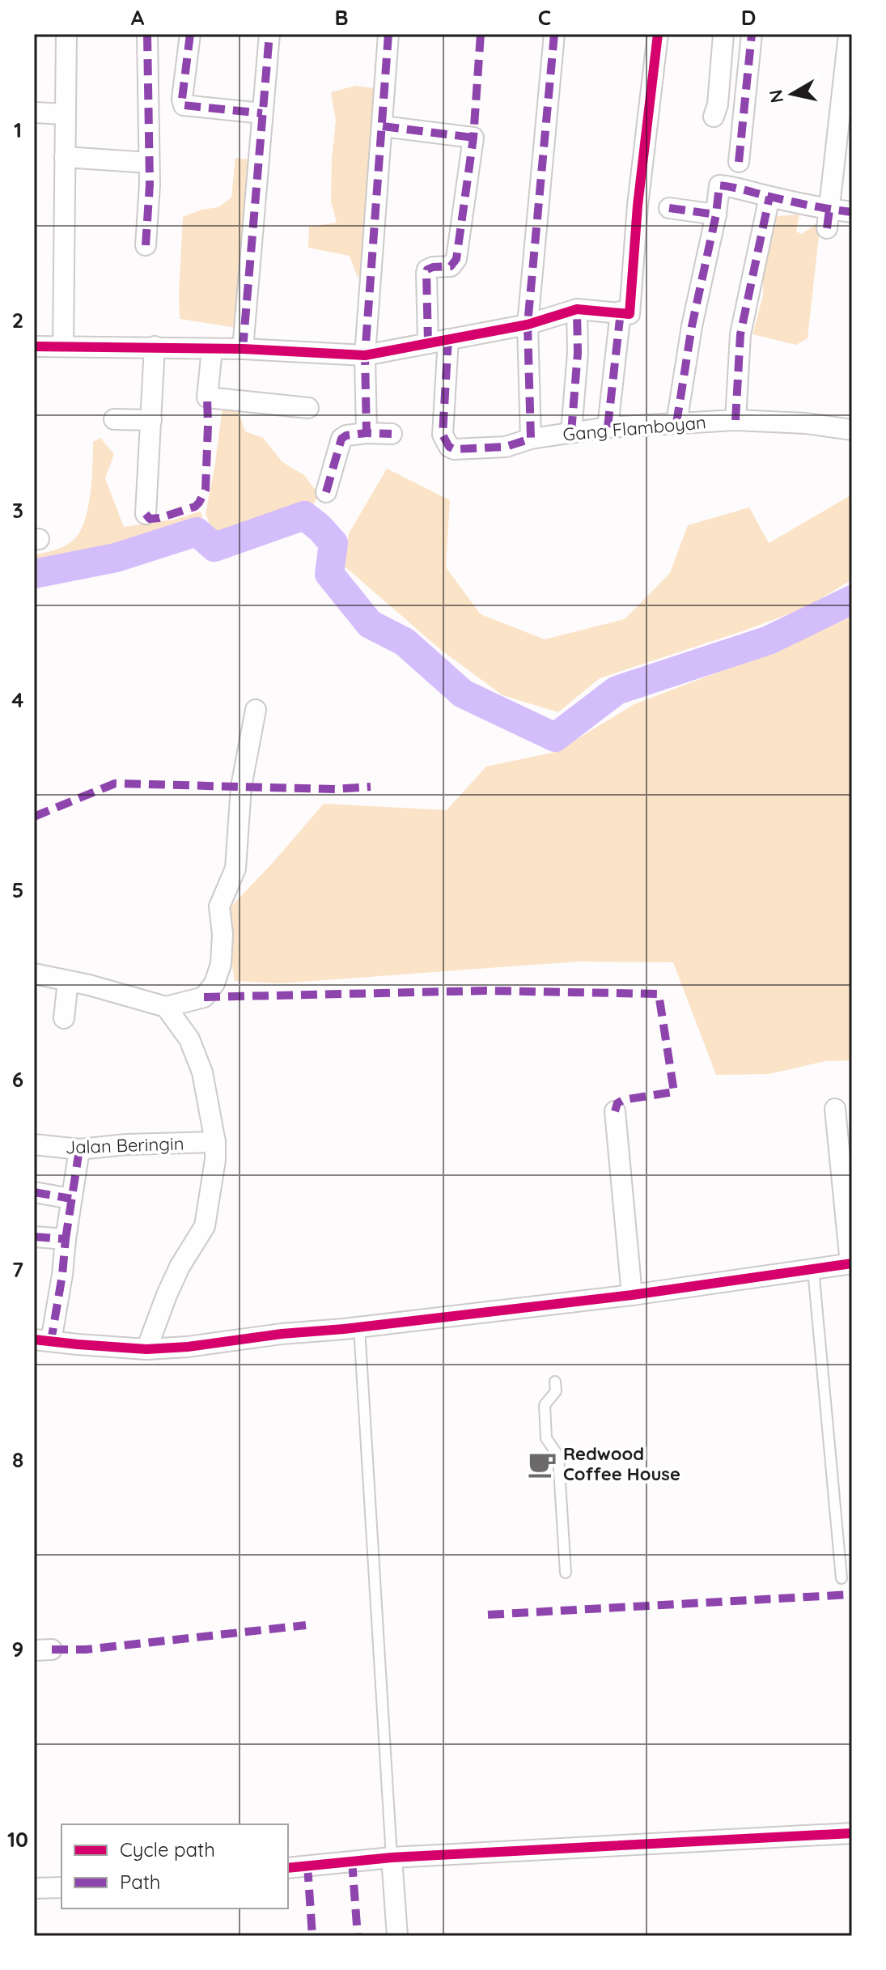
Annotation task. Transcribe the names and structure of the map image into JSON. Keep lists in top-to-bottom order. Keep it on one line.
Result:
{"streets":{"street":["Gang Flamboyan","Jalan Beringin"]},"places":{"cafe":["Redwood Coffee House"]},"legend":["Cycle path","Path"],"north":"left","grid":{"columns":["A","B","C","D"],"rows":["1","2","3","4","5","6","7","8","9","10"]}}
